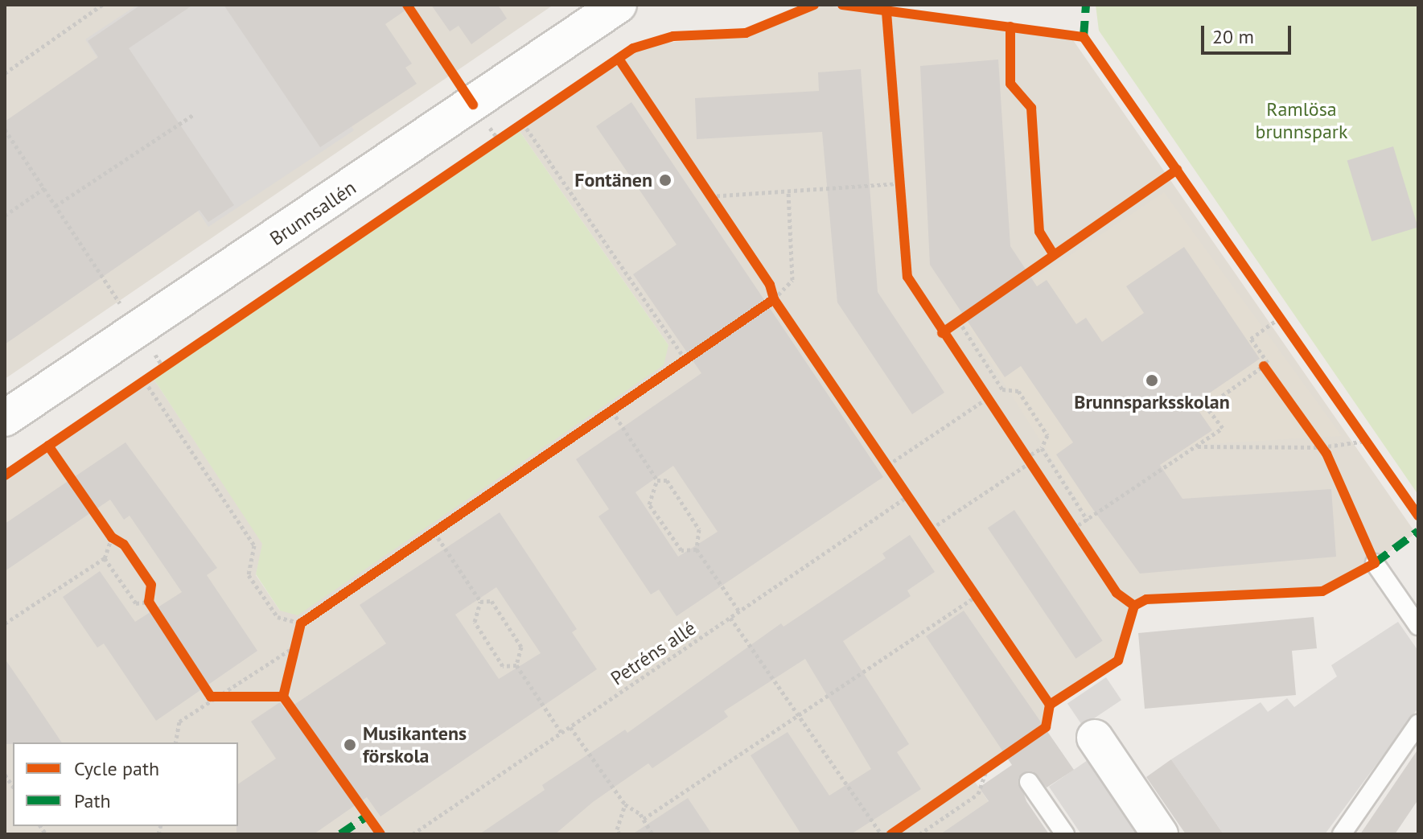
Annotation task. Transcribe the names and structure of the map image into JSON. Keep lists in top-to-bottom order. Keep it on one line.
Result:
{"streets":{"street":["Brunnsallén"],"path":["Petréns allé"]},"parks":["Ramlösa brunnspark"],"places":["Fontänen","Brunnsparksskolan","Musikantens förskola"],"legend":["Cycle path","Path"],"scale_bar":"20 m"}
